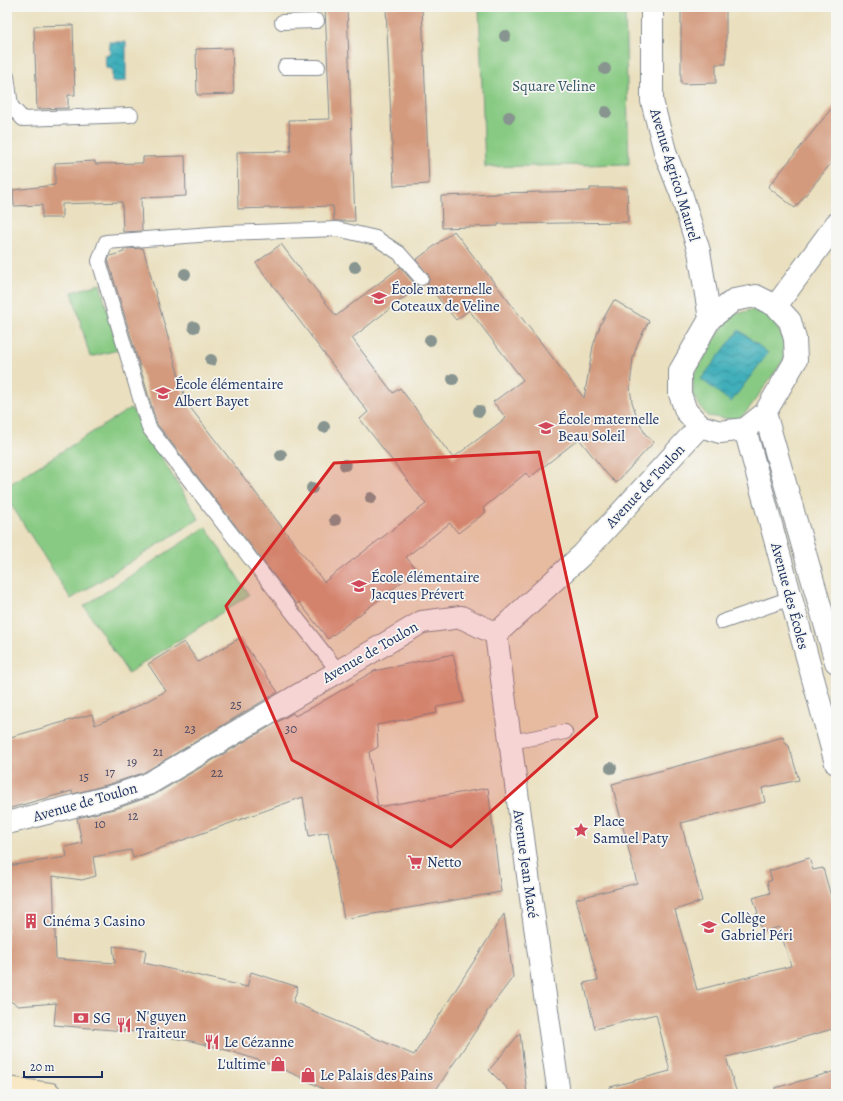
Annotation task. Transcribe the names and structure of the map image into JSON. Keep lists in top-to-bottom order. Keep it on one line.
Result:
{"streets":{"street":["Avenue Agricol Maurel","Avenue de Toulon","Avenue des Écoles","Avenue Jean Macé"]},"crossings":[["Avenue Agricol Maurel","Avenue de Toulon"],["Avenue Agricol Maurel","Avenue des Écoles"],["Avenue de Toulon","Avenue des Écoles"],["Avenue de Toulon","Avenue Jean Macé"]],"parks":["Square Veline"],"places":{"school or university":["École maternelle Coteaux de Veline","École élémentaire Albert Bayet","École maternelle Beau Soleil","École élémentaire Jacques Prévert","Collège Gabriel Péri"],"place":["Place Samuel Paty"],"supermarket":["Netto"],"building":["Cinéma 3 Casino"],"bank":["SG"],"restaurant":["N'guyen Traiteur","Le Cézanne"],"shop":["L'ultime","Le Palais des Pains"]},"house_numbers":["25","23","30","21","19","17","22","15","12","10"],"scale_bar":"20 m"}
